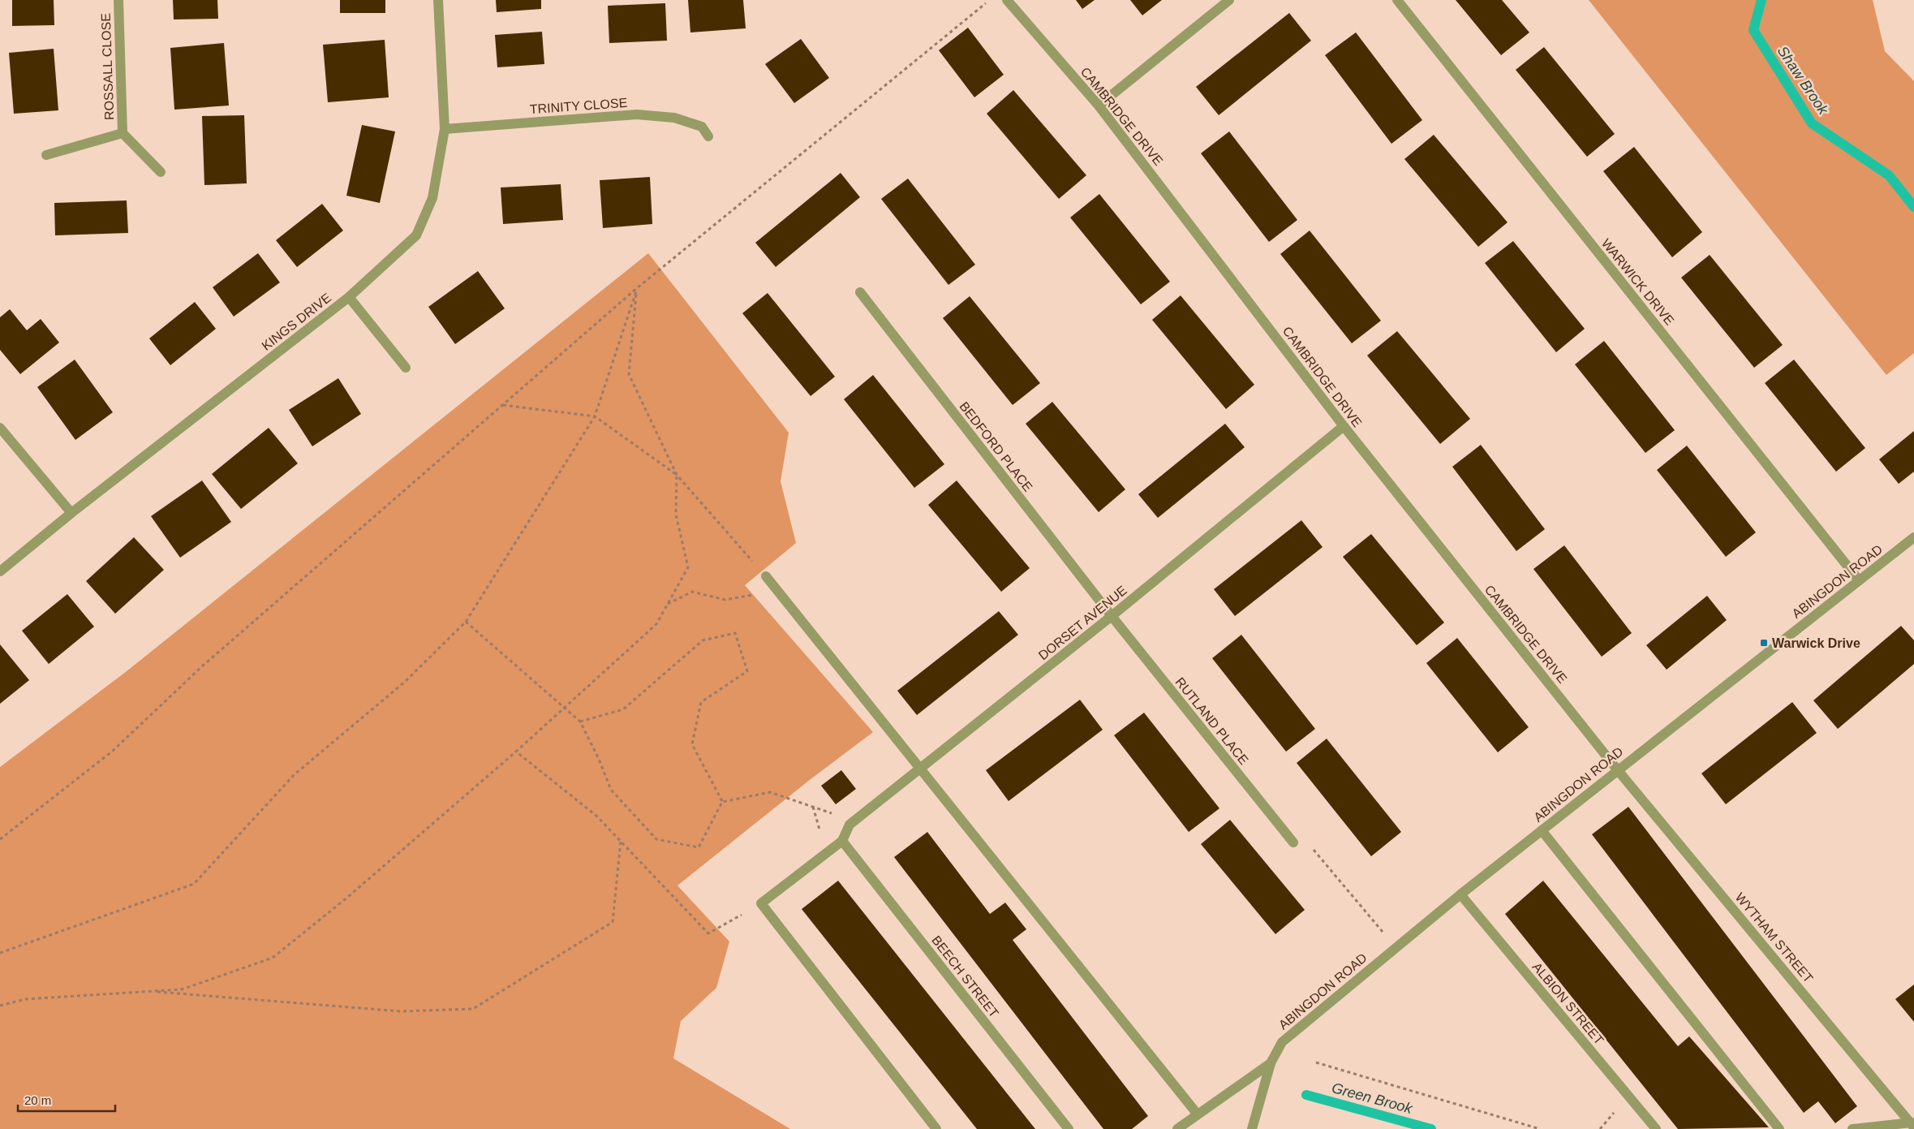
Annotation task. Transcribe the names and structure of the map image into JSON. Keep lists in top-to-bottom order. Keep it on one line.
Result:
{"streets":{"street":["ROSSALL CLOSE","TRINITY CLOSE","CAMBRIDGE DRIVE","WARWICK DRIVE","KINGS DRIVE","BEDFORD PLACE","ABINGDON ROAD","DORSET AVENUE","RUTLAND PLACE","WYTHAM STREET","BEECH STREET","ALBION STREET"]},"crossings":[["TRINITY CLOSE","KINGS DRIVE"],["CAMBRIDGE DRIVE","ABINGDON ROAD"],["CAMBRIDGE DRIVE","DORSET AVENUE"],["CAMBRIDGE DRIVE","WYTHAM STREET"],["WARWICK DRIVE","ABINGDON ROAD"],["BEDFORD PLACE","DORSET AVENUE"],["BEDFORD PLACE","RUTLAND PLACE"],["ABINGDON ROAD","WYTHAM STREET"],["ABINGDON ROAD","ALBION STREET"],["DORSET AVENUE","RUTLAND PLACE"],["DORSET AVENUE","BEECH STREET"]],"water":["Shaw Brook","Green Brook"],"places":{"transit":["Warwick Drive"]},"scale_bar":"20 m"}
